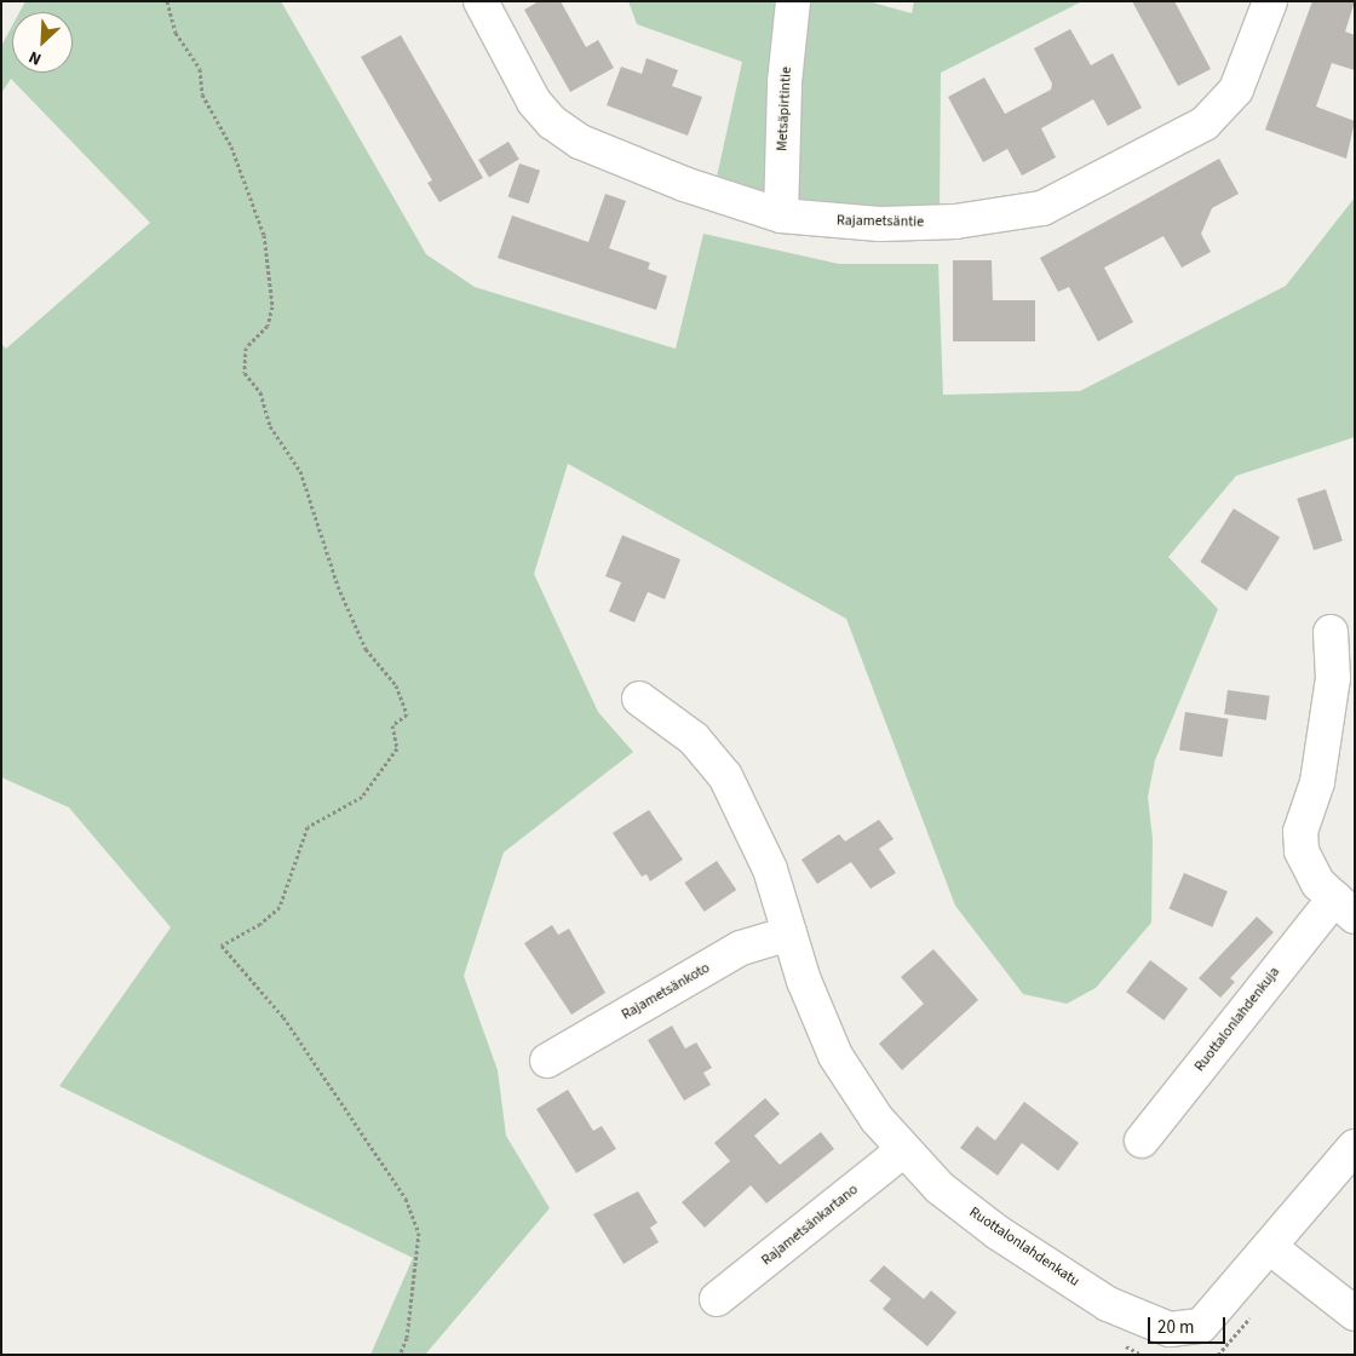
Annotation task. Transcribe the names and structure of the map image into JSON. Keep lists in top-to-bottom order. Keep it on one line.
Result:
{"streets":{"street":["Metsäpirtintie","Rajametsäntie","Rajametsänkoto","Ruottalonlahdenkuja","Rajametsänkartano","Ruottalonlahdenkatu"]},"crossings":[["Metsäpirtintie","Rajametsäntie"],["Rajametsänkoto","Ruottalonlahdenkatu"],["Rajametsänkartano","Ruottalonlahdenkatu"]],"scale_bar":"20 m","north":"bottom left"}
